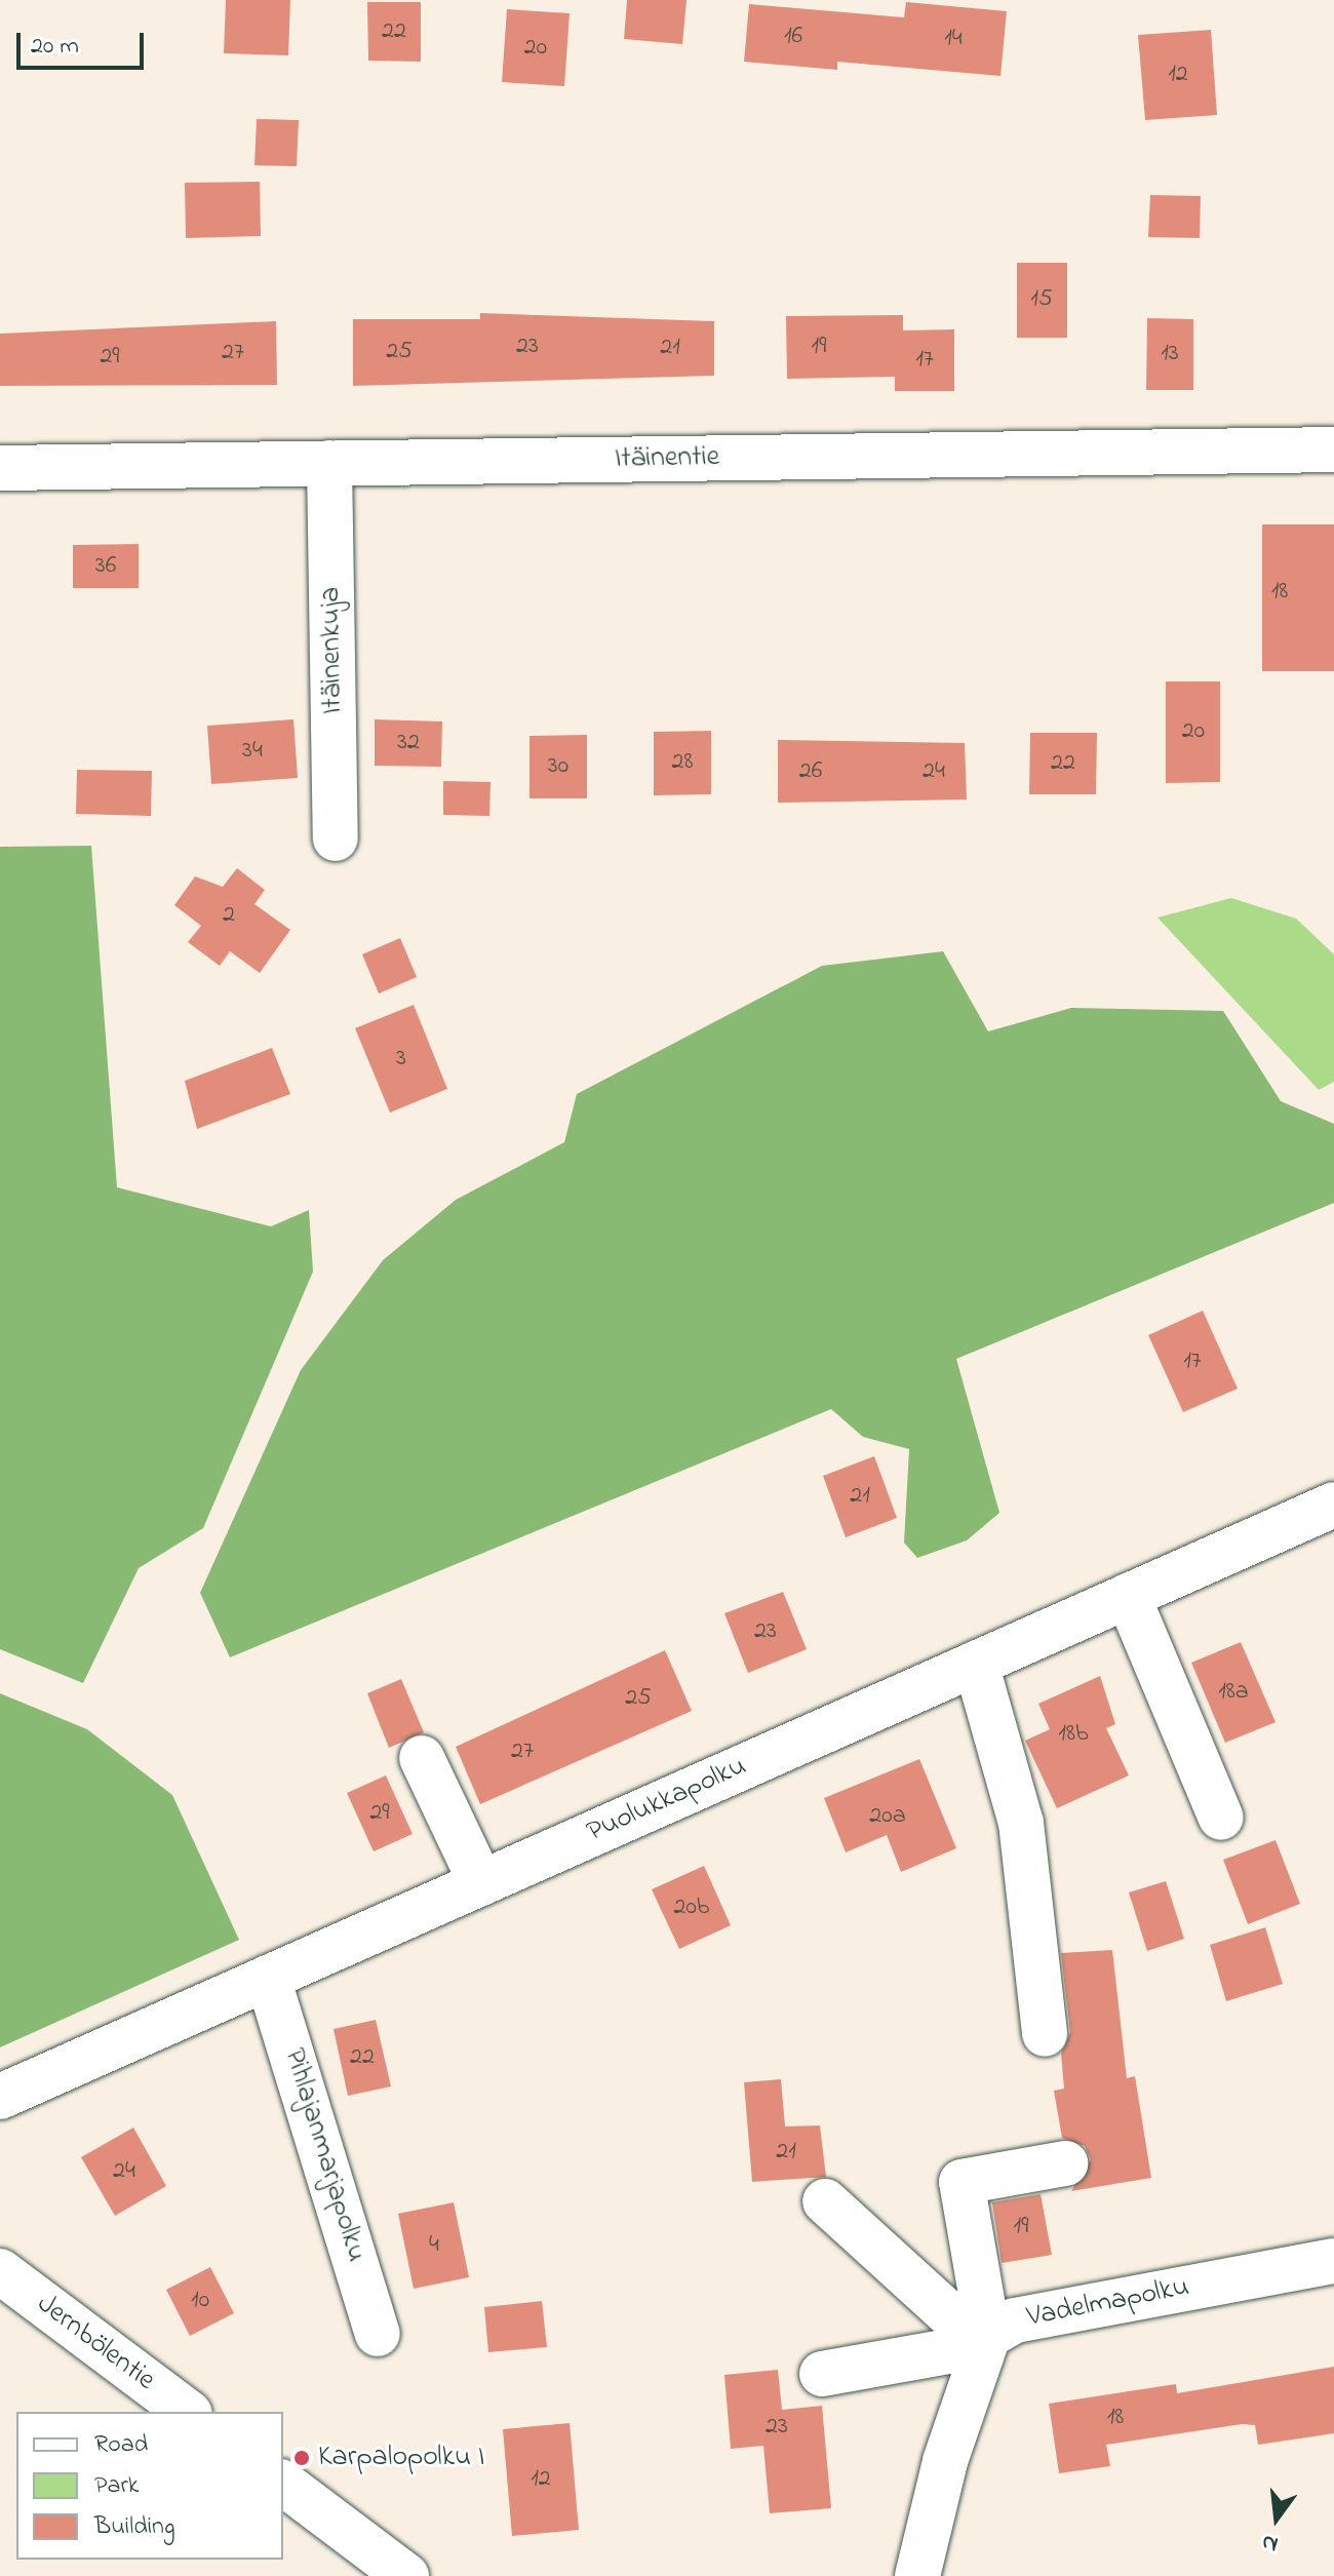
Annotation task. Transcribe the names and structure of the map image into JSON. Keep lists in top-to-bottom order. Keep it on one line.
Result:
{"streets":{"street":["Itäinentie","Itäinenkuja","Puolukkapolku","Pihlajanmarjapolku","Vadelmapolku","Jernbölentie"]},"crossings":[["Itäinentie","Itäinenkuja"],["Puolukkapolku","Pihlajanmarjapolku"]],"places":["Karpalopolku I"],"house_numbers":["22","16","14","20","12","15","23","19","21","25","27","13","29","17","36","18","20","32","34","28","22","30","26","24","2","3","17","21","23","18a","25","18b","27","29","20a","20b","22","21","24","19","4","10","18","23","12"],"legend":["Road","Park","Building"],"scale_bar":"20 m","north":"bottom"}
